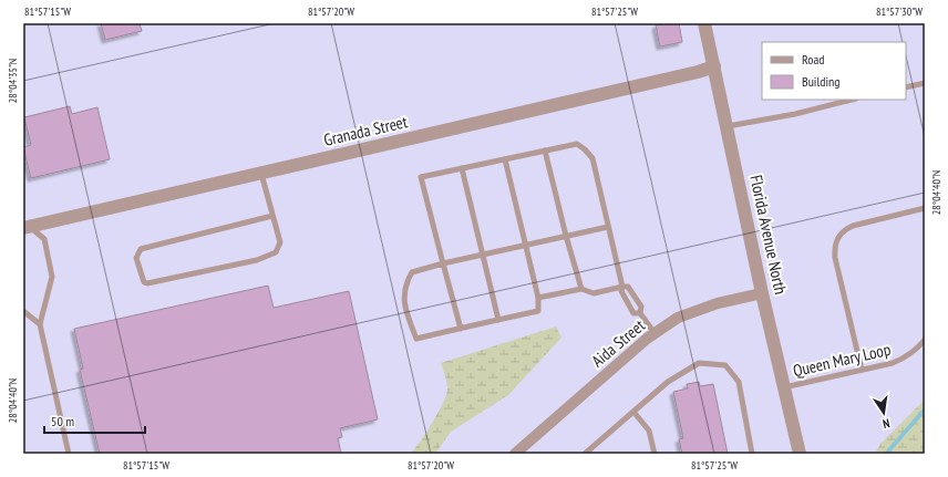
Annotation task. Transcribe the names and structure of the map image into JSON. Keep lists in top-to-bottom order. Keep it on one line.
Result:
{"streets":{"street":["Granada Street","Florida Avenue North","Aida Street"],"lane":["Queen Mary Loop"]},"crossings":[["Granada Street","Florida Avenue North"],["Florida Avenue North","Aida Street"],["Florida Avenue North","Queen Mary Loop"]],"legend":["Road","Building"],"scale_bar":"50 m","north":"bottom","coordinates":["81°57'15\"W","81°57'20\"W","81°57'25\"W","81°57'30\"W","28°04'35\"N","28°04'40\"N"]}
